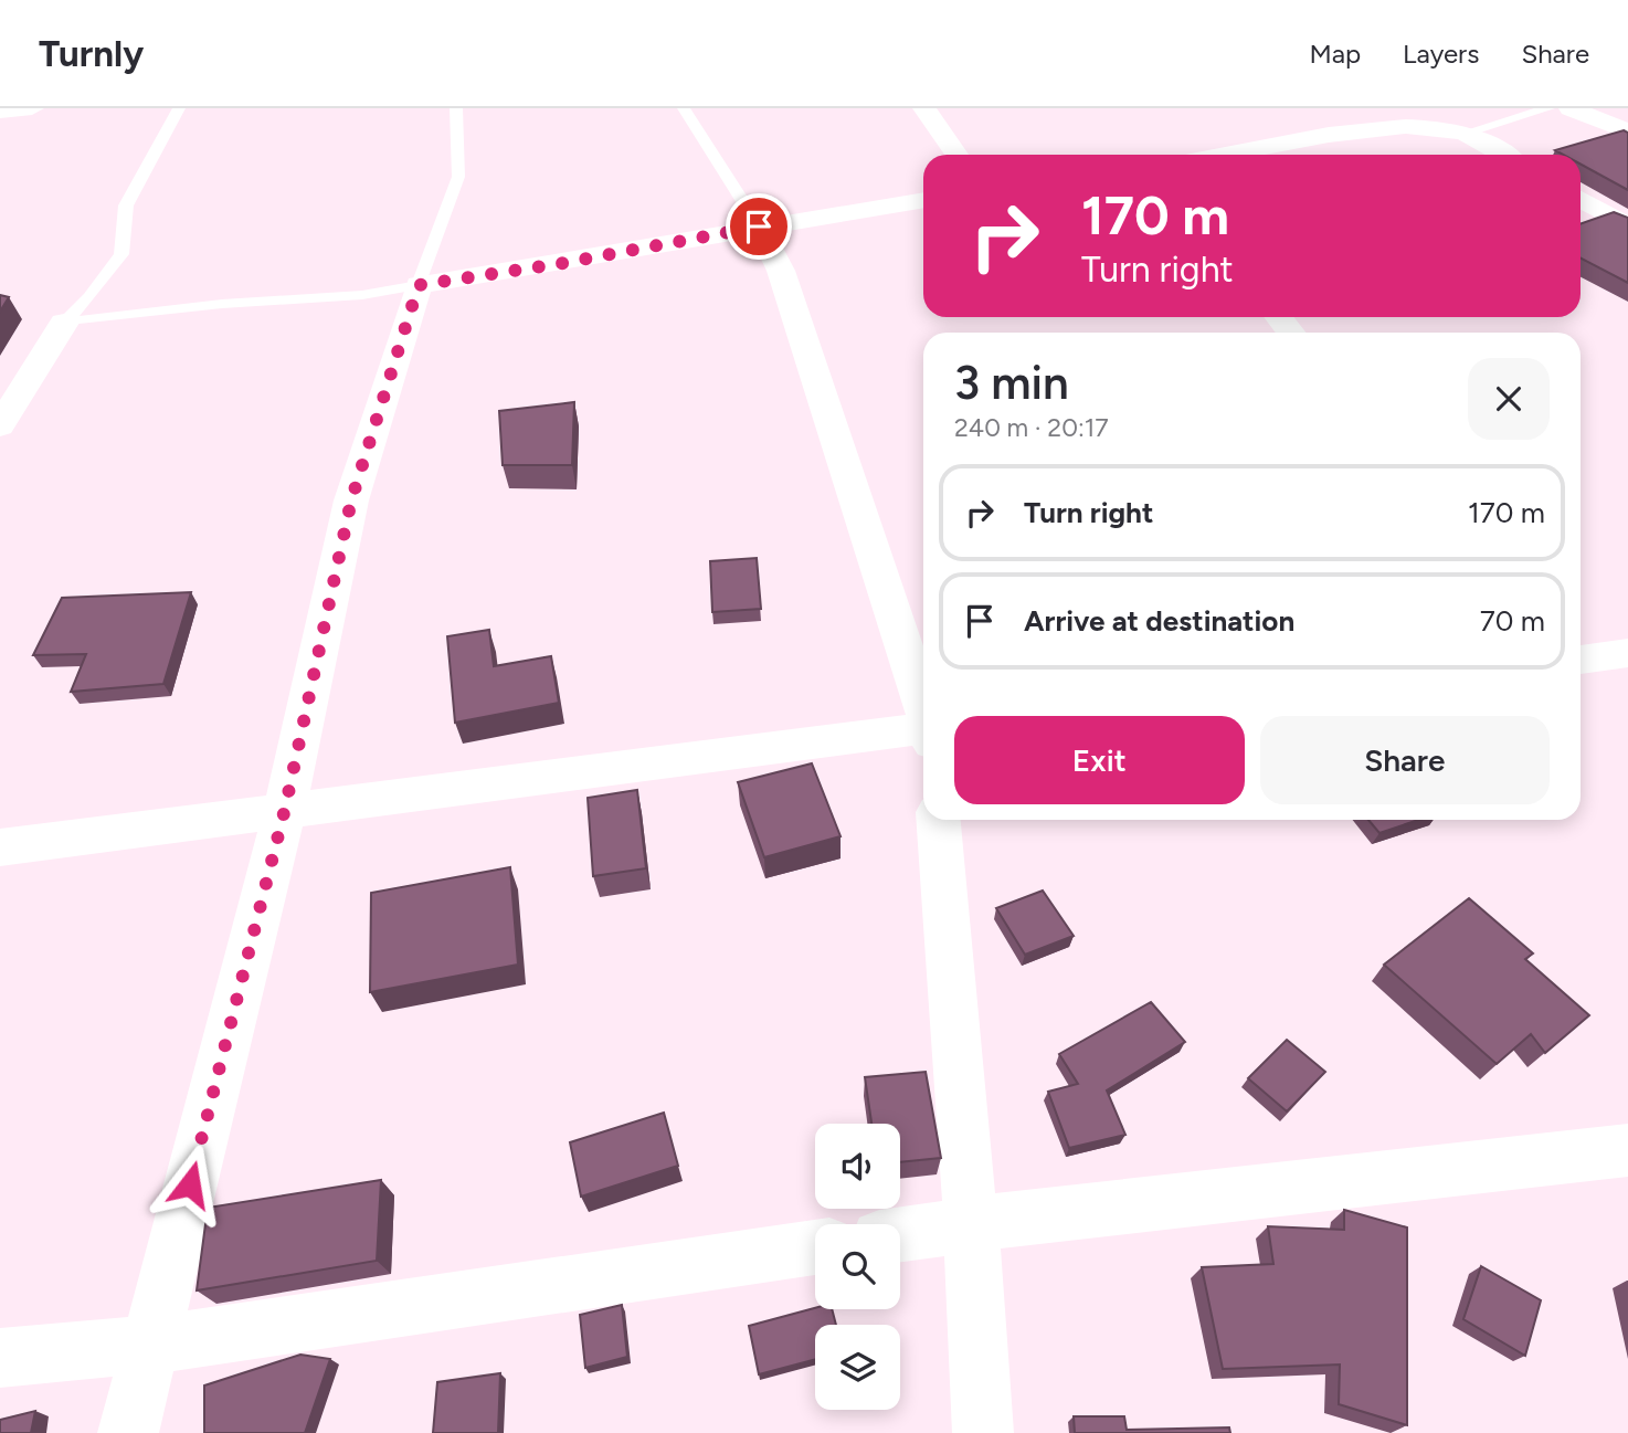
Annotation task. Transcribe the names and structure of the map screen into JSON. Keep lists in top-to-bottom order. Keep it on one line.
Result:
{"page":{"header":"Turnly","nav":["Map","Layers","Share"],"turn":["170 m","Turn right"],"heading":["3 min","240 m · 20:17"],"list":[{"name":"Turn right","value":"170 m"},{"name":"Arrive at destination","value":"70 m"}],"buttons":["Exit","Share"]}}
